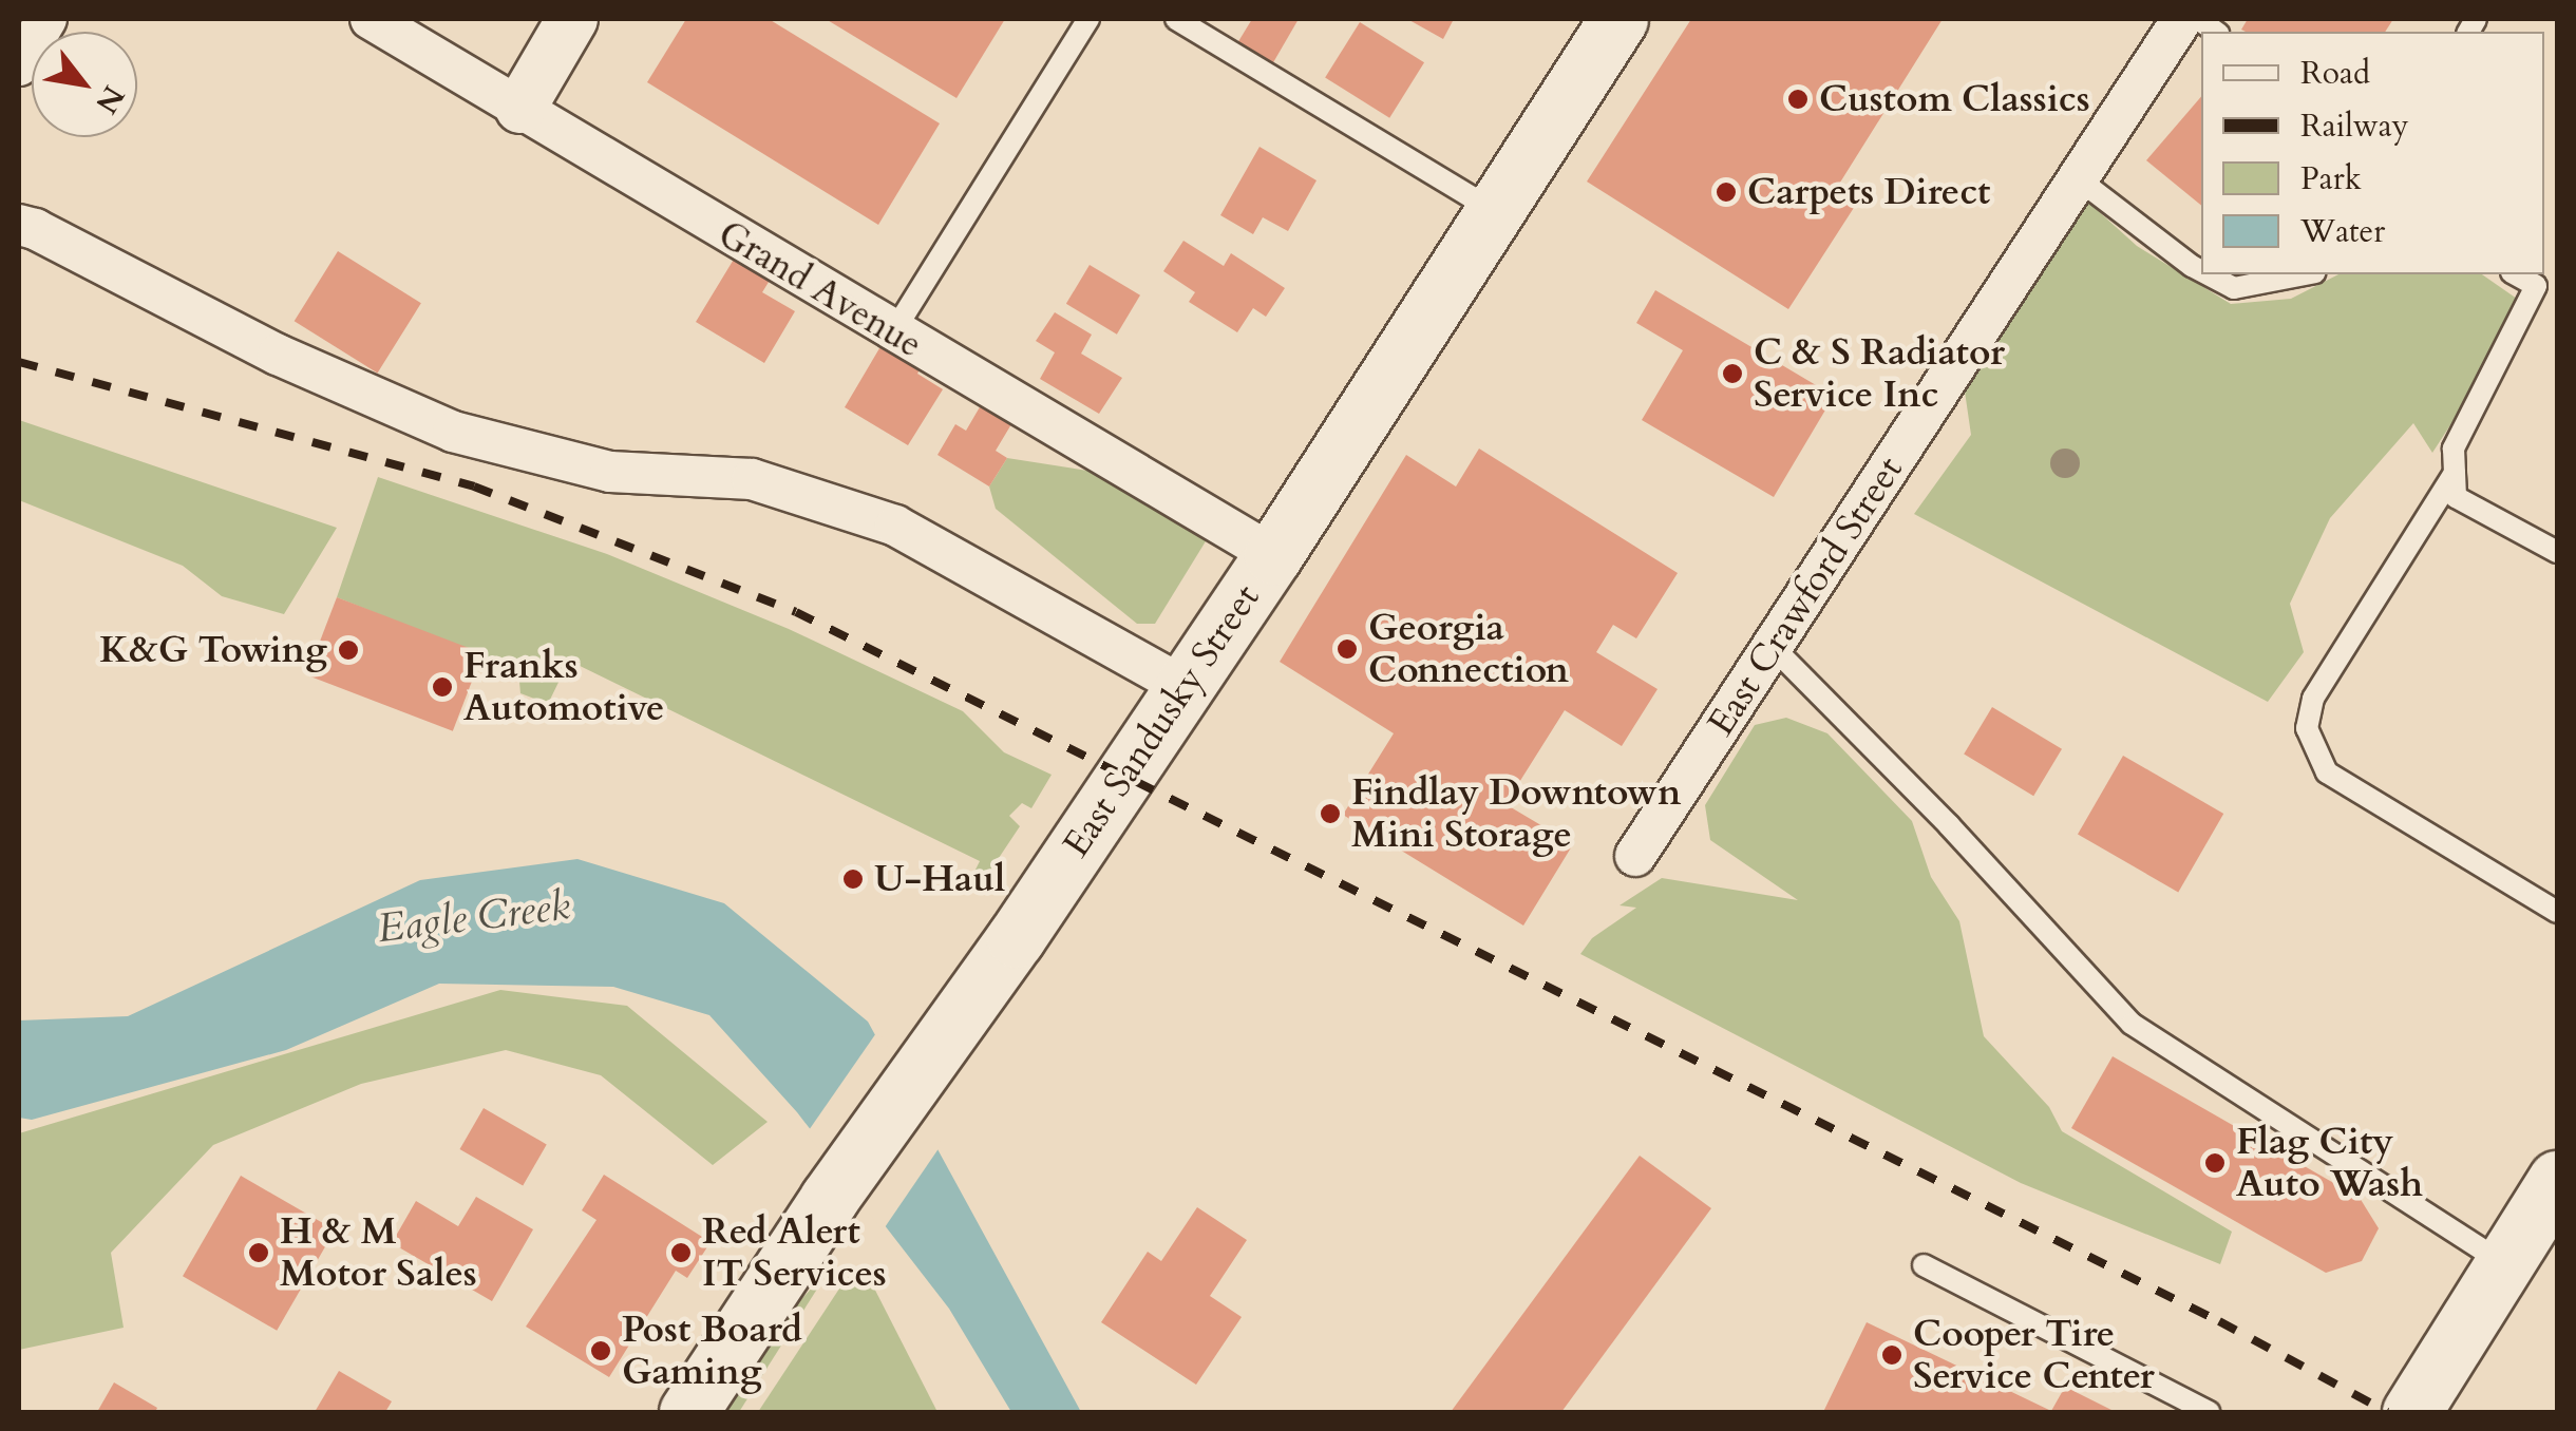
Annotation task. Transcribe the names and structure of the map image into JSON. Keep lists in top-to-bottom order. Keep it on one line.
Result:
{"streets":{"main road":["East Sandusky Street"],"street":["Grand Avenue","East Crawford Street"]},"crossings":[["Grand Avenue","East Sandusky Street"]],"water":["Eagle Creek"],"places":["Custom Classics","Carpets Direct","C & S Radiator Service Inc","Georgia Connection","K&G Towing","Franks Automotive","Findlay Downtown Mini Storage","U-Haul","Flag City Auto Wash","H & M Motor Sales","Red Alert IT Services","Post Board Gaming","Cooper Tire Service Center"],"legend":["Road","Railway","Park","Water"],"north":"bottom right"}
